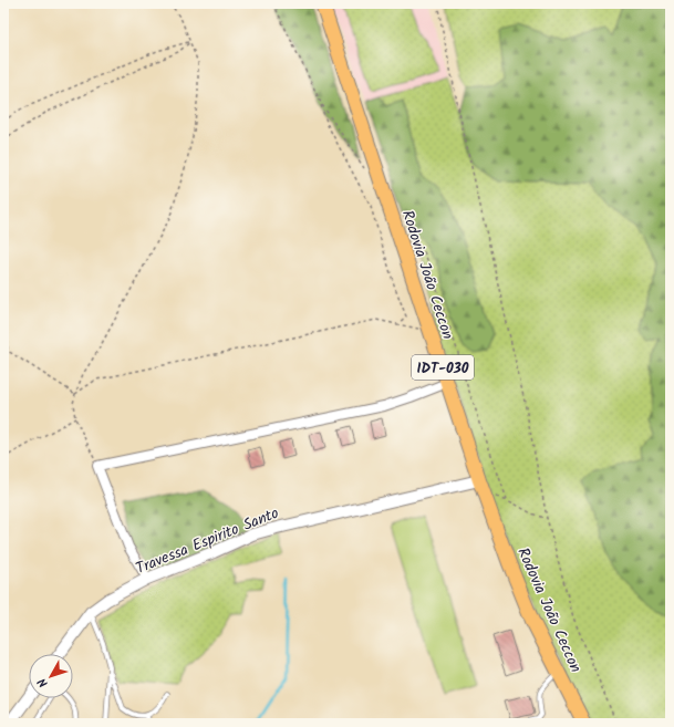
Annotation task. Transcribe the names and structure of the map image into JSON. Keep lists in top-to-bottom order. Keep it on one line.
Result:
{"streets":{"main road":["Rodovia João Ceccon","IDT-030"],"street":["Travessa Espirito Santo"]},"crossings":[["Rodovia João Ceccon","Travessa Espirito Santo"]],"north":"bottom left"}
